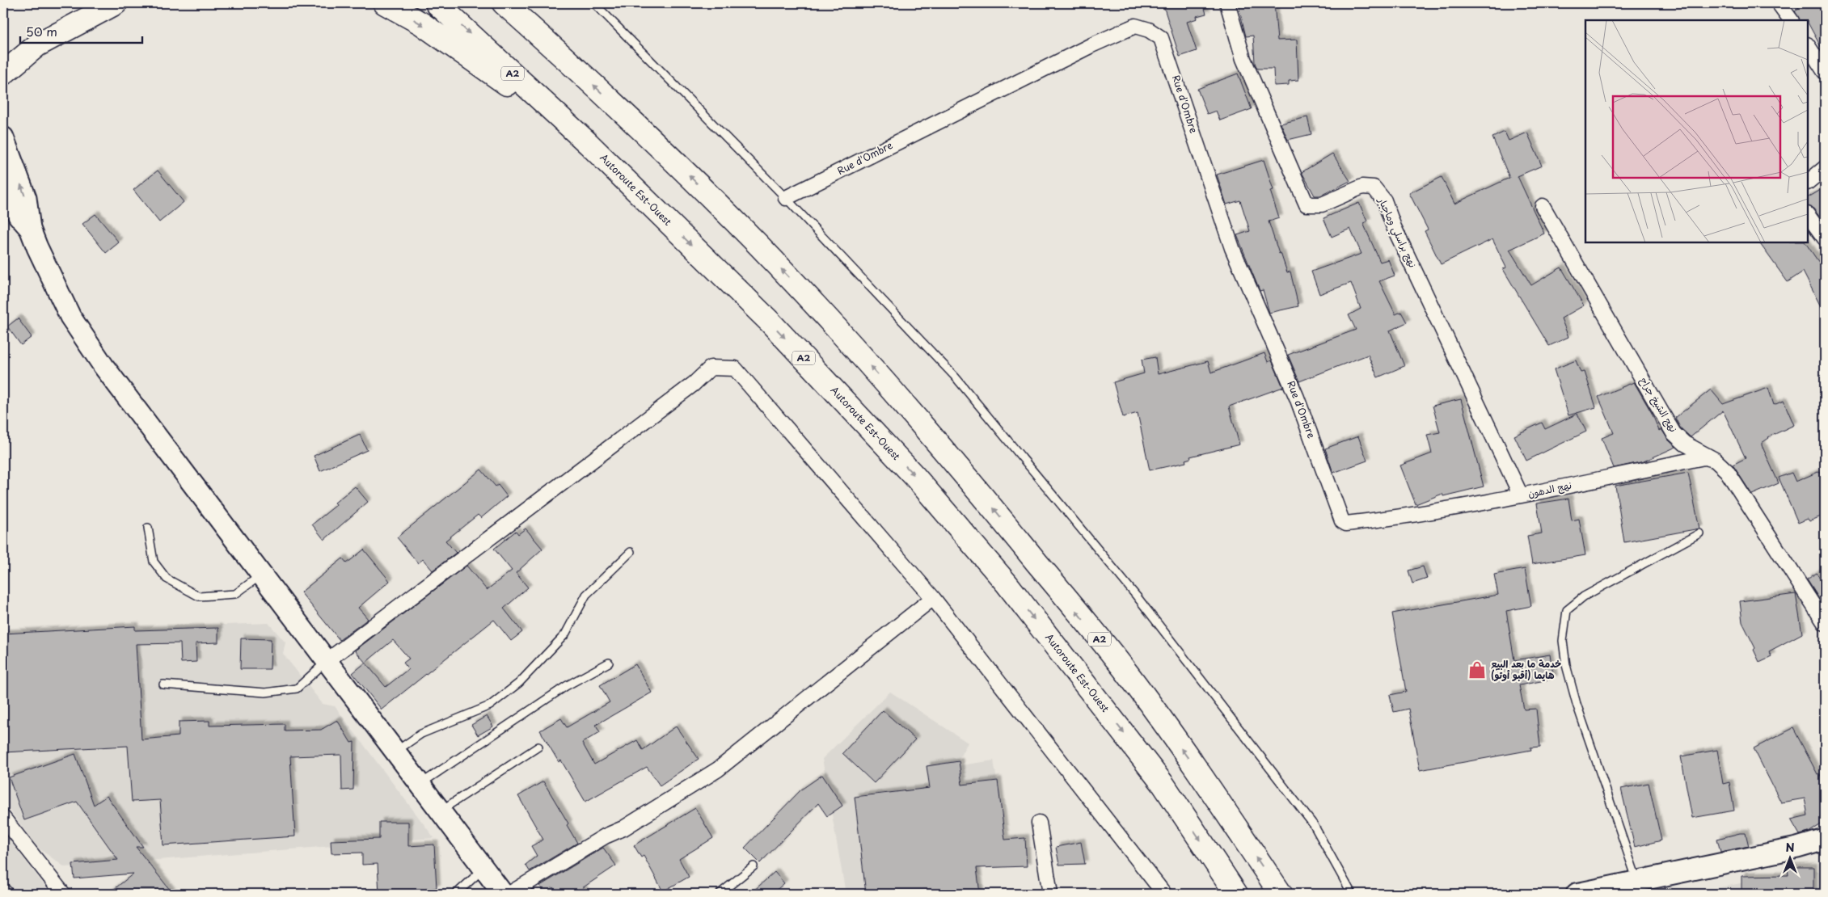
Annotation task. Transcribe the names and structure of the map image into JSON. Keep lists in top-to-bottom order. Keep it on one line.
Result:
{"streets":{"highway":["A2","Autoroute Est-Ouest"],"street":["Rue d'Ombre","نهج براسلي وماجبار","نهج الشيخ جراح","نهج الدهون"]},"crossings":[["Rue d'Ombre","نهج الدهون"],["نهج براسلي وماجبار","نهج الدهون"],["نهج الشيخ جراح","نهج الدهون"]],"places":{"shop":["خدمة ما بعد البيع هايما (أقبو أوتو)"]},"scale_bar":"50 m","north":"top"}
